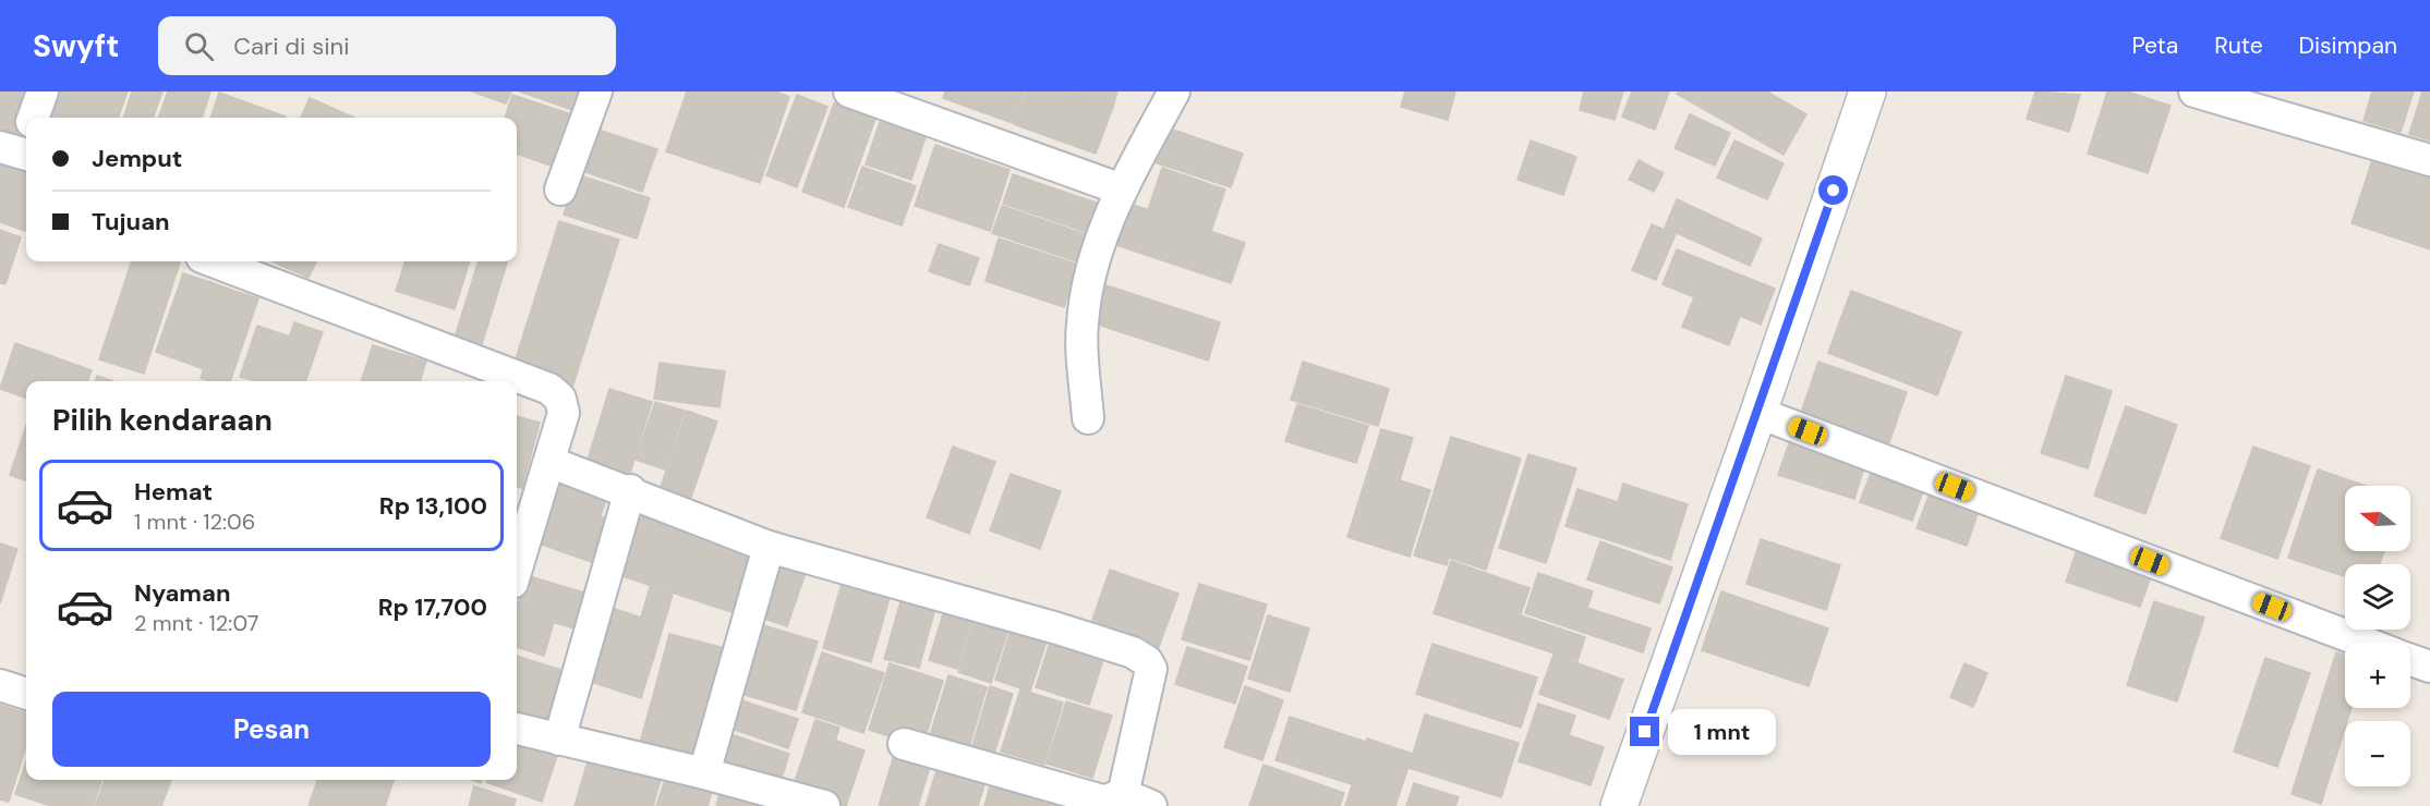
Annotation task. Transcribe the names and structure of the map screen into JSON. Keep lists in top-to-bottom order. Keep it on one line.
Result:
{"north":"left","page":{"header":"Swyft","search":"Cari di sini","nav":["Peta","Rute","Disimpan"],"banner":["Jemput","Tujuan"],"heading":"Pilih kendaraan","list":[{"name":"Hemat","note":"1 mnt · 12:06","value":"Rp 13,100"},{"name":"Nyaman","note":"2 mnt · 12:07","value":"Rp 17,700"}],"map_buttons":["+","−"],"buttons":"Pesan","bubble":"1 mnt"}}
